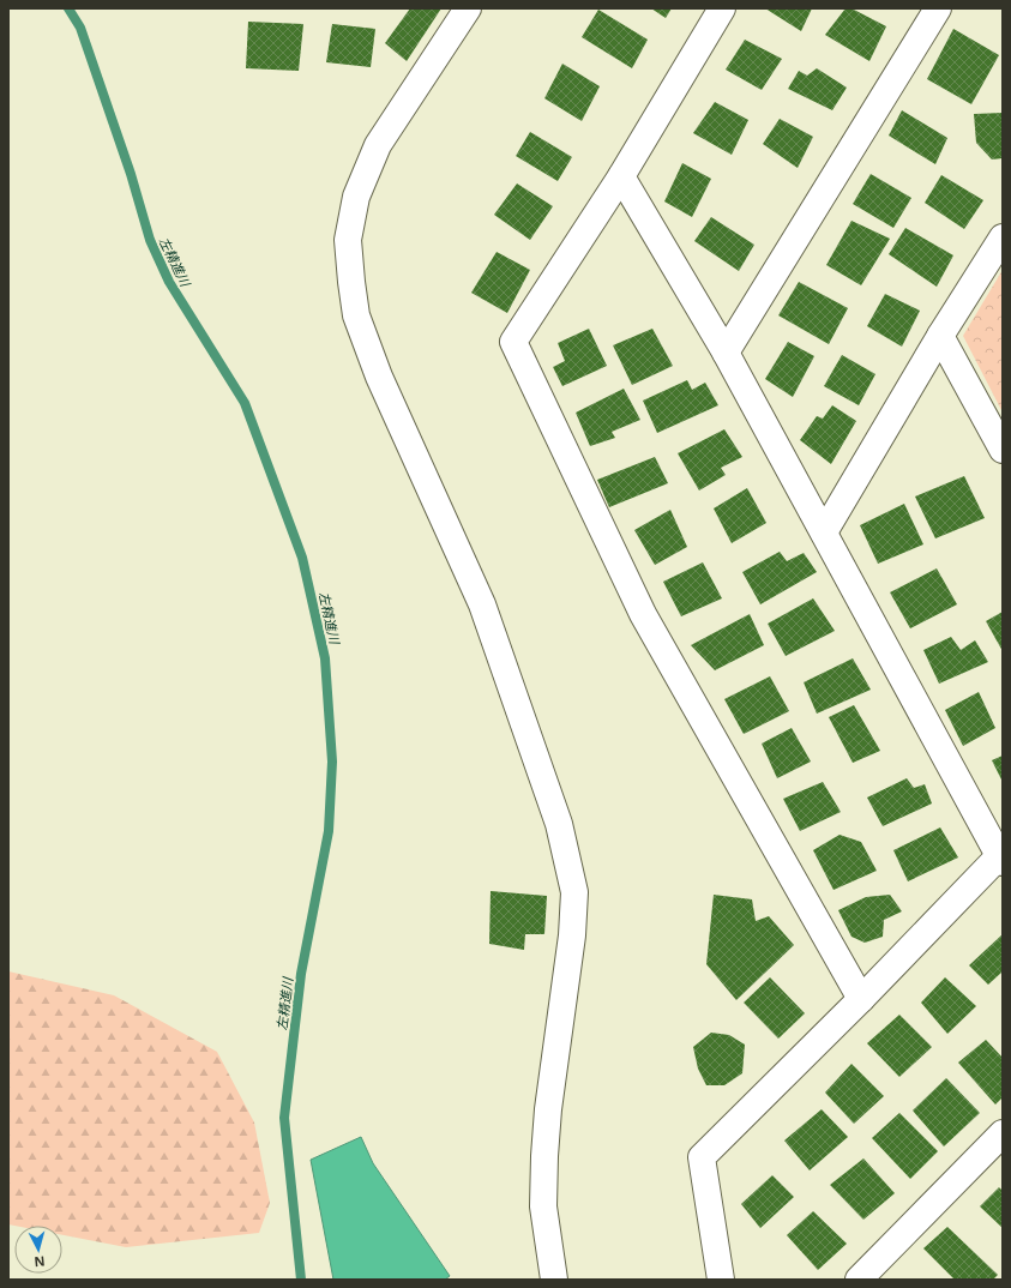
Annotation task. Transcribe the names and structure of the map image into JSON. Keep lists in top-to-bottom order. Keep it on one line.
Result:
{"water":["左精進川"],"north":"bottom"}
